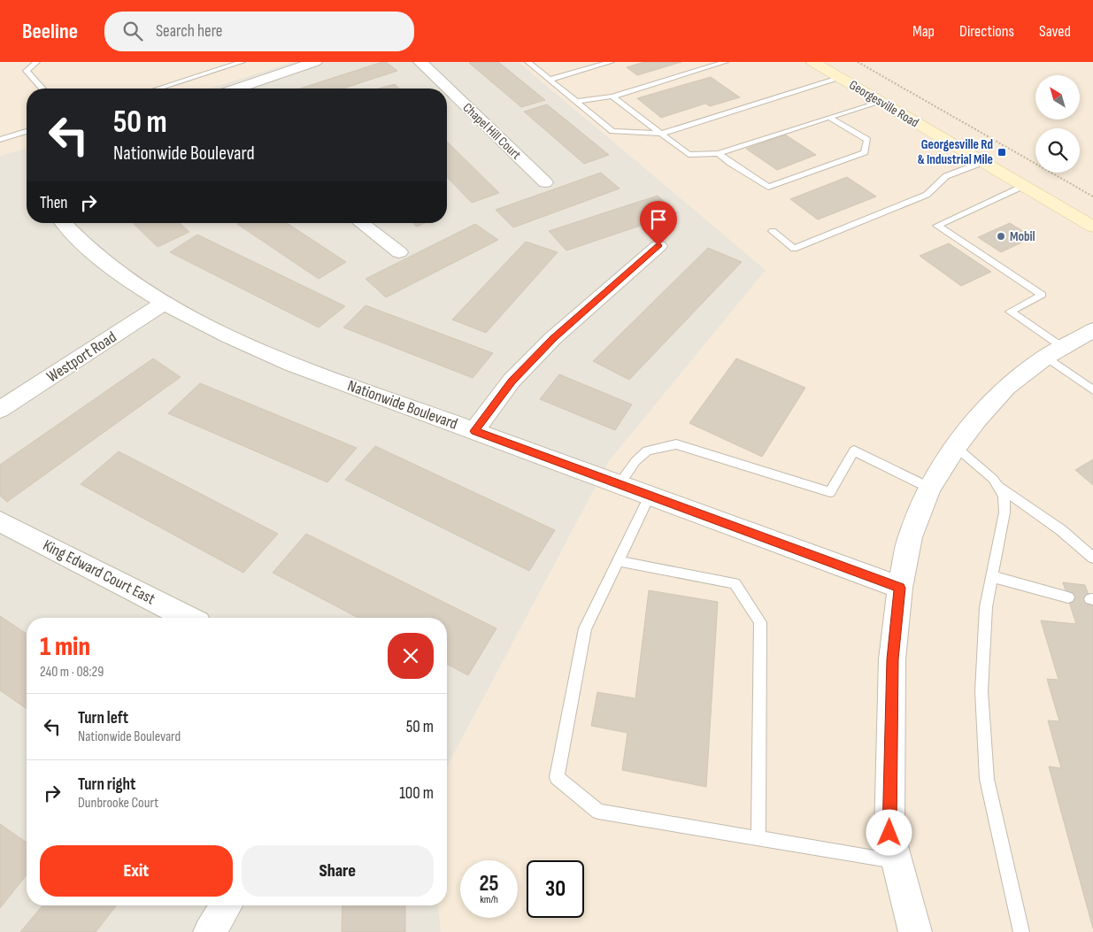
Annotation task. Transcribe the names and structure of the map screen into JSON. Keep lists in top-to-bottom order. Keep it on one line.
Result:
{"streets":{"main road":["Georgesville Road"],"street":["Chapel Hill Court","Westport Road","Nationwide Boulevard","King Edward Court East"]},"crossings":[["Westport Road","Nationwide Boulevard"]],"places":{"transit":["Georgesville Rd & Industrial Mile"],"other":["Mobil"]},"north":"top left","page":{"header":"Beeline","search":"Search here","nav":["Map","Directions","Saved"],"turn":["50 m","Nationwide Boulevard"],"then":"Then","heading":["1 min","240 m · 08:29"],"list":[{"name":"Turn left","note":"Nationwide Boulevard","value":"50 m"},{"name":"Turn right","note":"Dunbrooke Court","value":"100 m"}],"buttons":["Exit","Share"],"speed":"25 km/h","limit":"30"}}
